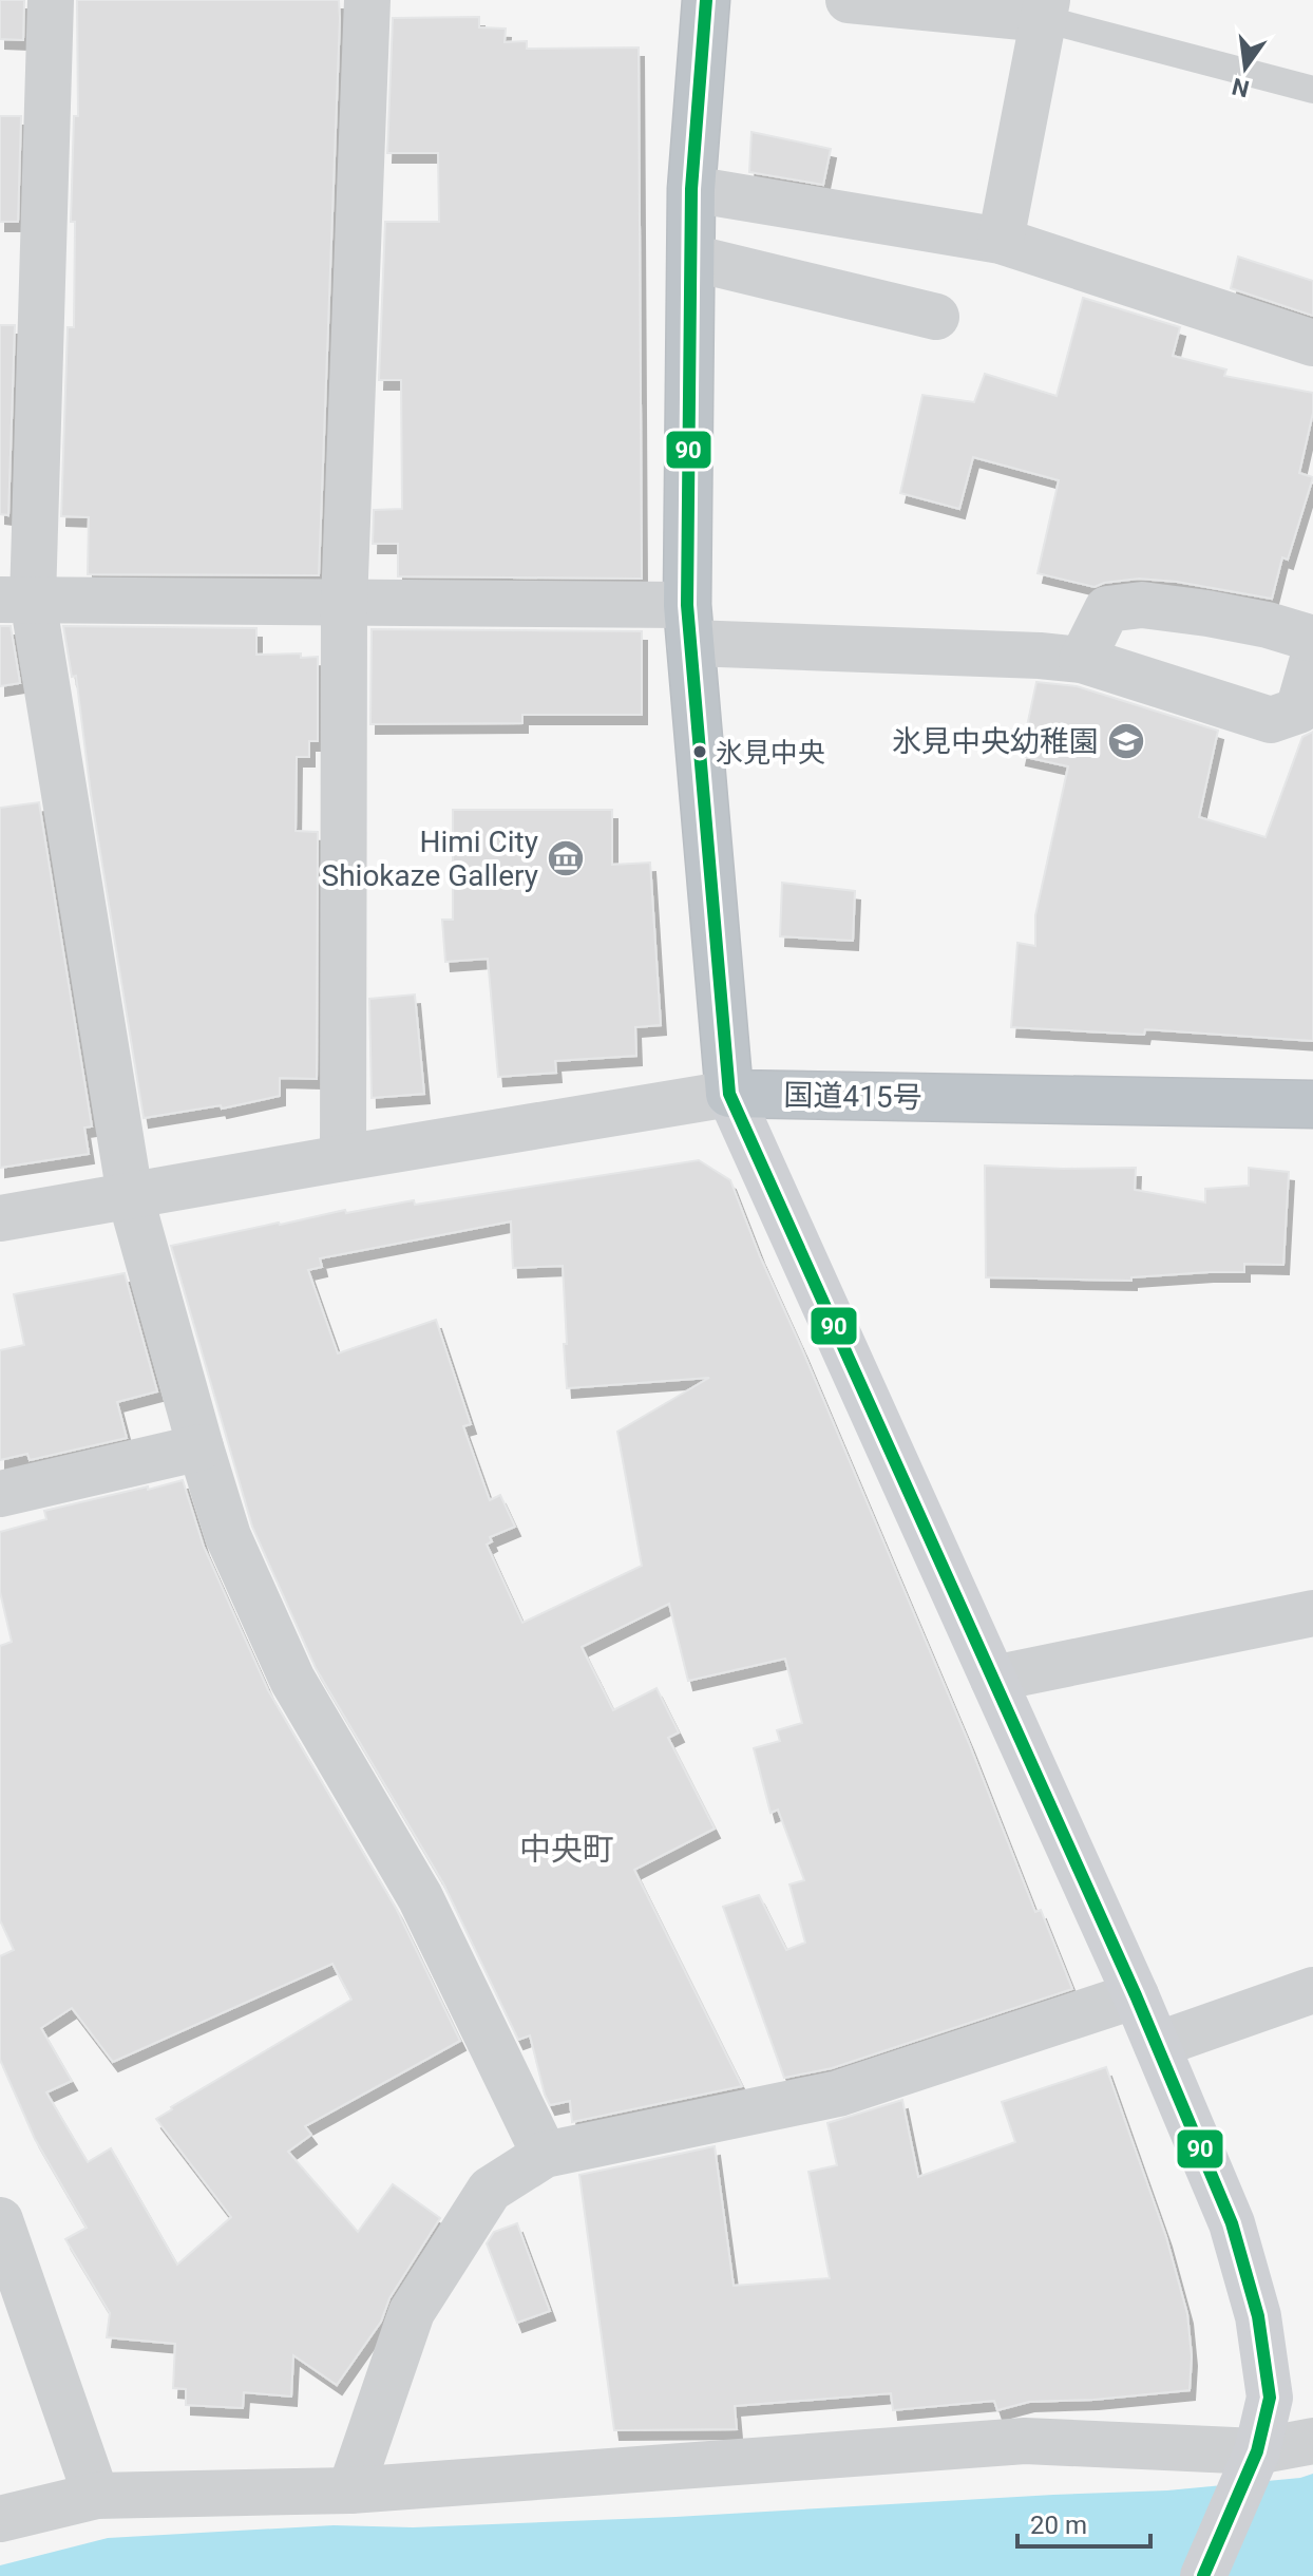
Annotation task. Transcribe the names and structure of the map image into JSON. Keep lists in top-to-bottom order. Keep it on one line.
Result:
{"streets":{"highway":["国道415号"]},"districts":["中央町"],"places":{"school or university":["氷見中央幼稚園"],"other":["氷見中央"],"museum":["Himi City Shiokaze Gallery"]},"lines":["transit line 90"],"scale_bar":"20 m","north":"bottom"}
